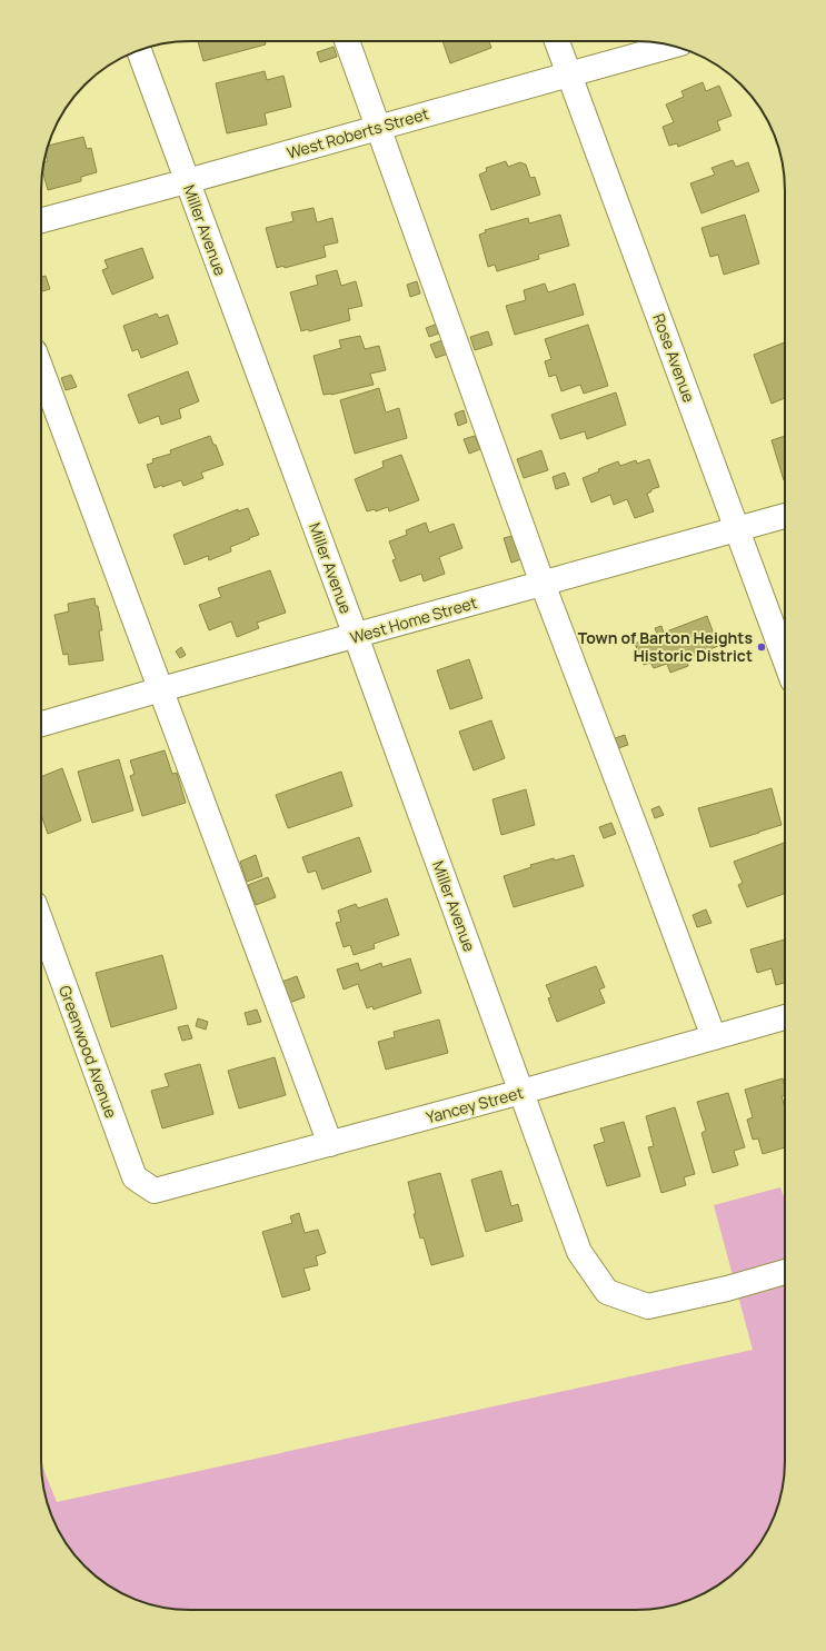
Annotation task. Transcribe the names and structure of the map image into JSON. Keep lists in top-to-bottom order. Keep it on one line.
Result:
{"streets":{"street":["West Roberts Street","Miller Avenue","Rose Avenue","West Home Street","Greenwood Avenue","Yancey Street"]},"crossings":[["West Roberts Street","Miller Avenue"],["West Roberts Street","Rose Avenue"],["Miller Avenue","West Home Street"],["Miller Avenue","Yancey Street"],["Rose Avenue","West Home Street"],["Greenwood Avenue","Yancey Street"]],"places":["Town of Barton Heights Historic District"]}
